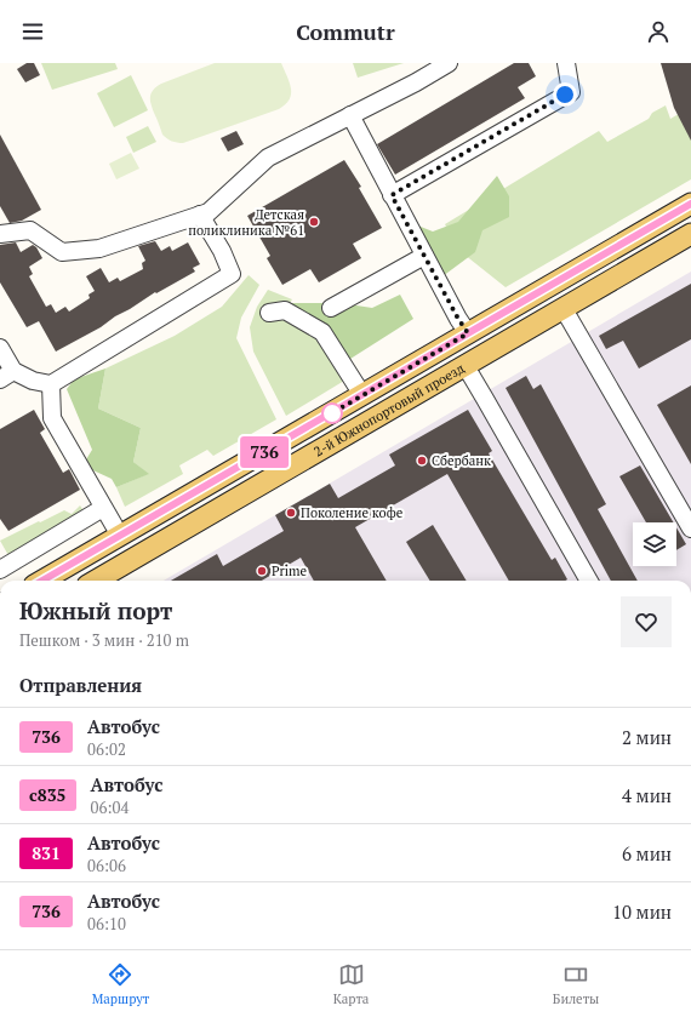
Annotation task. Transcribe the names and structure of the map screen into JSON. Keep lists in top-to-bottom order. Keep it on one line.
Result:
{"streets":{"main road":["2-й Южнопортовый проезд"]},"places":["Детская поликлиника №61","Сбербанк","Поколение кофе","Prime"],"lines":["bus line 736"],"page":{"header":"Commutr","on_map":"736","heading":[["Южный порт","Пешком · 3 мин · 210 m"],"Отправления"],"list":[{"mark":"736","name":"Автобус","note":"06:02","value":"2 мин"},{"mark":"с835","name":"Автобус","note":"06:04","value":"4 мин"},{"mark":"831","name":"Автобус","note":"06:06","value":"6 мин"},{"mark":"736","name":"Автобус","note":"06:10","value":"10 мин"}],"tabs":["Маршрут","Карта","Билеты"]}}
